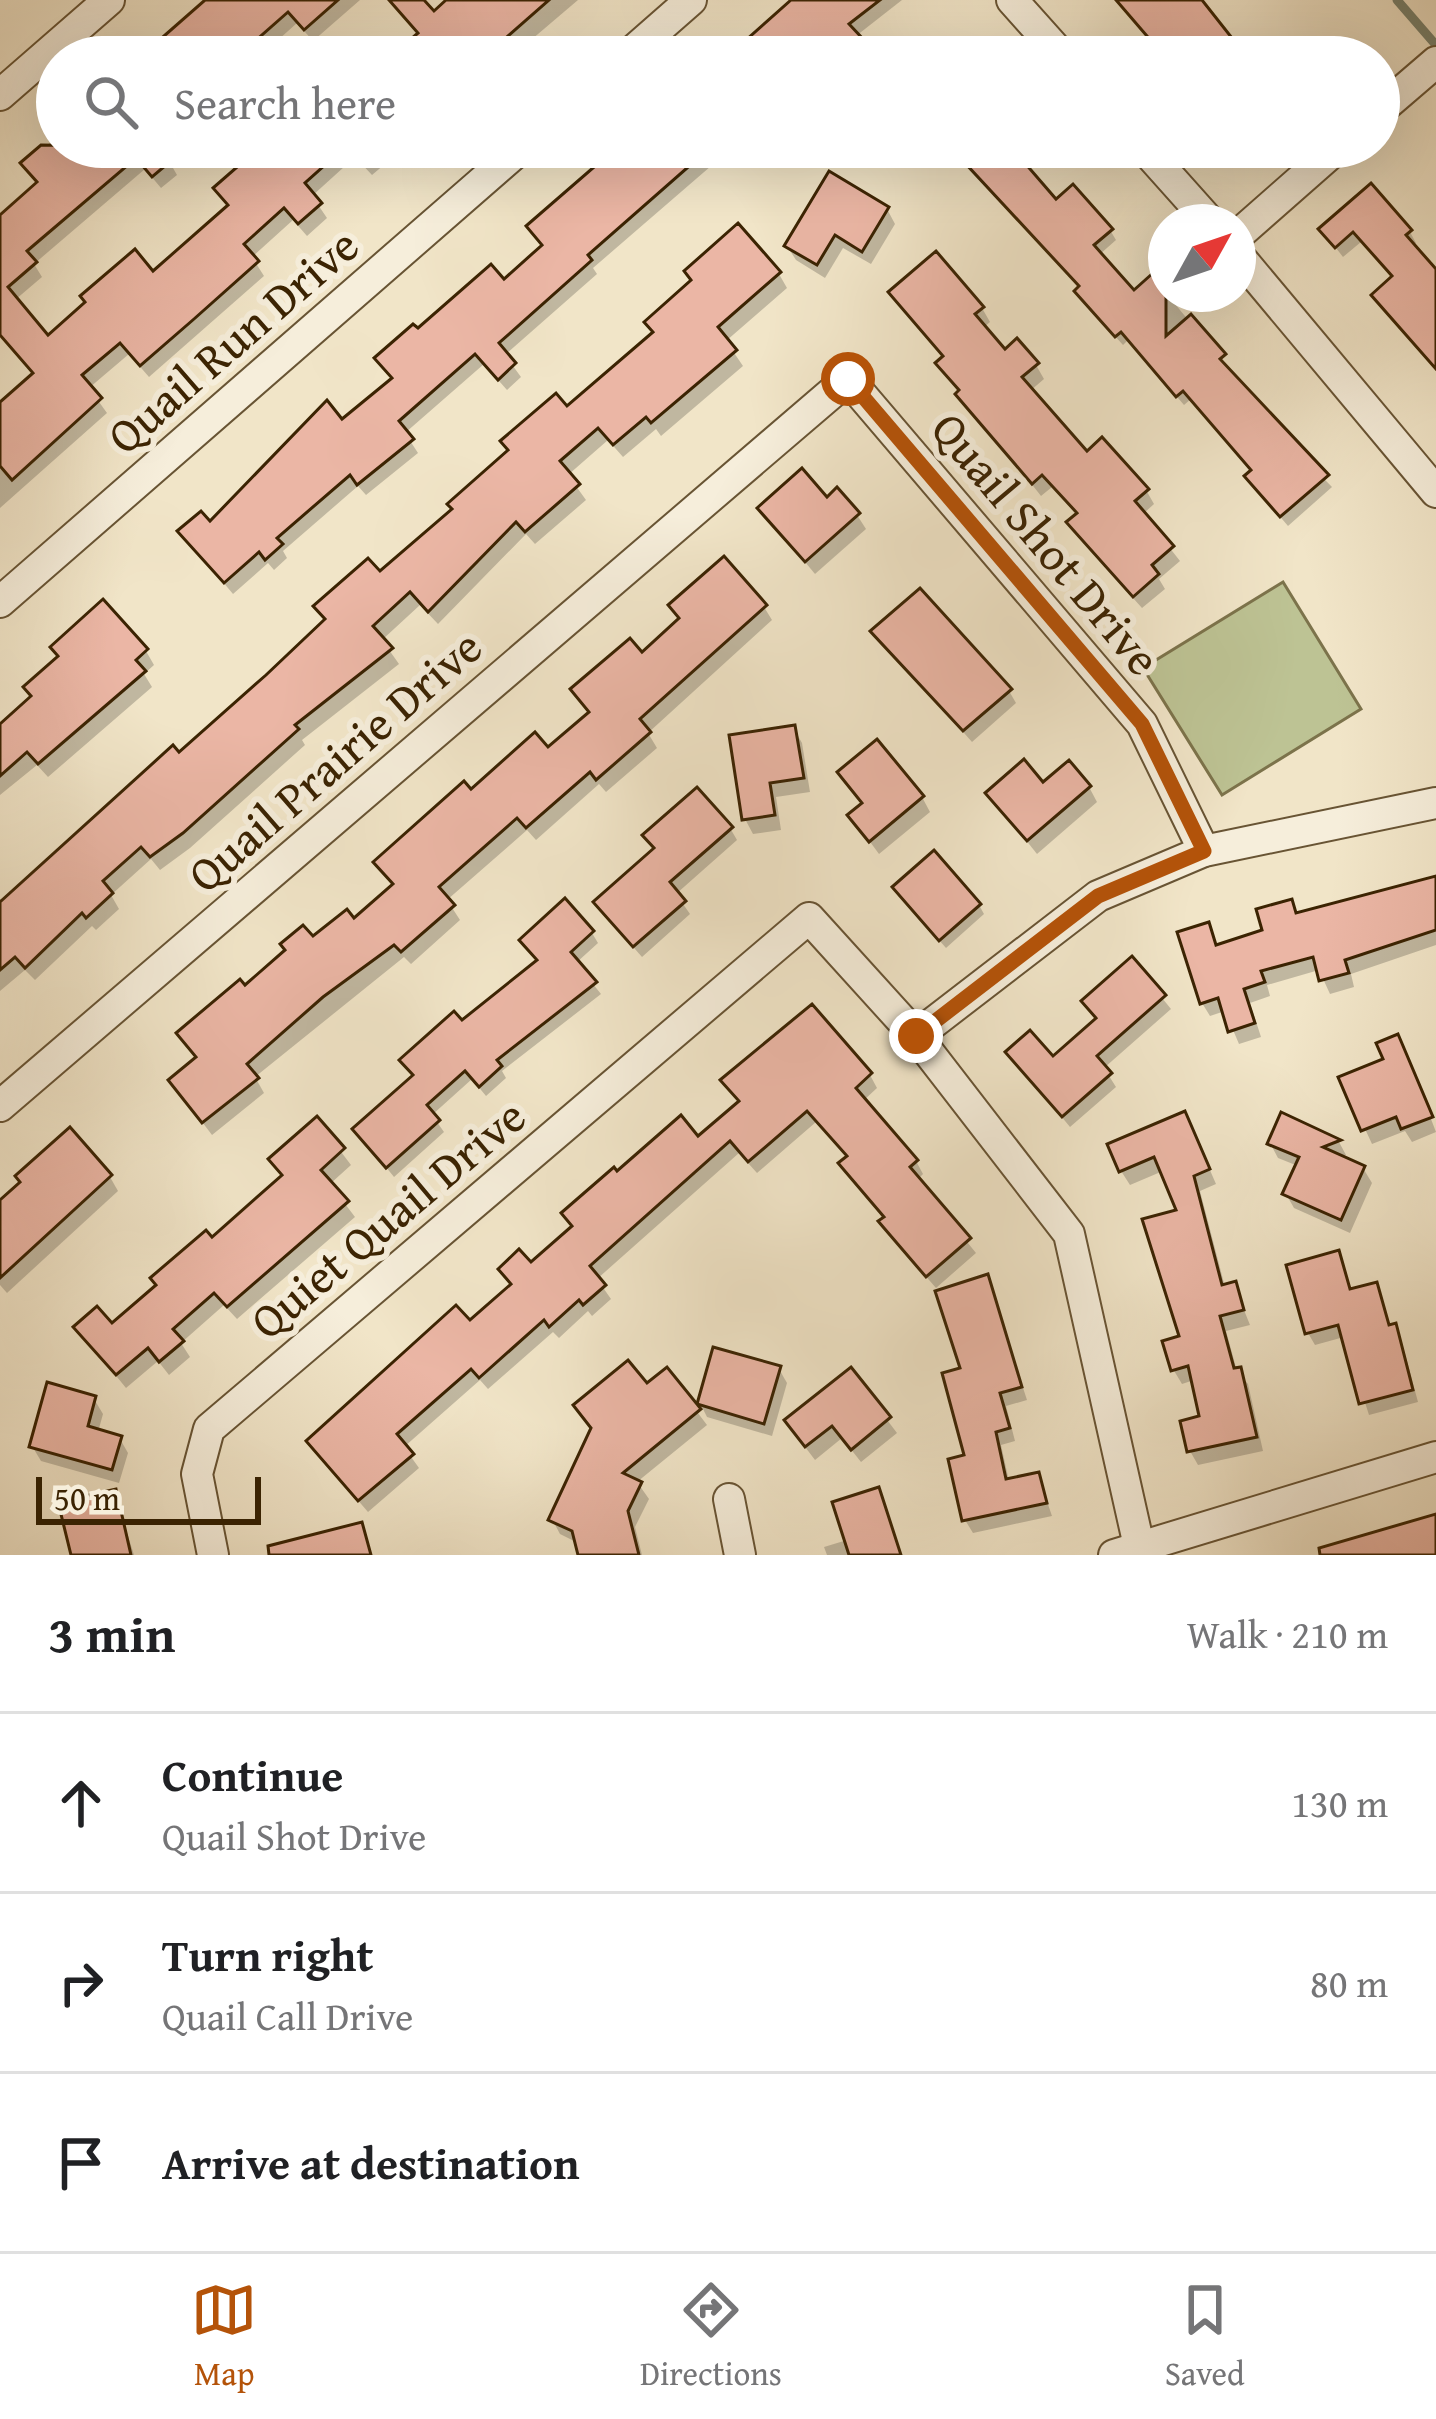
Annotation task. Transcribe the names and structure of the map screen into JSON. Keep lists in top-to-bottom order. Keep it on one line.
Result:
{"streets":{"street":["Quail Run Drive","Quail Shot Drive","Quail Prairie Drive","Quiet Quail Drive"]},"crossings":[["Quail Shot Drive","Quail Prairie Drive"]],"scale_bar":"50 m","north":"top right","page":{"search":"Search here","scale":"50 m","heading":["3 min","Walk · 210 m"],"list":[["Continue","Quail Shot Drive","130 m"],["Turn right","Quail Call Drive","80 m"],"Arrive at destination"],"nav":["Map","Directions","Saved"]}}
